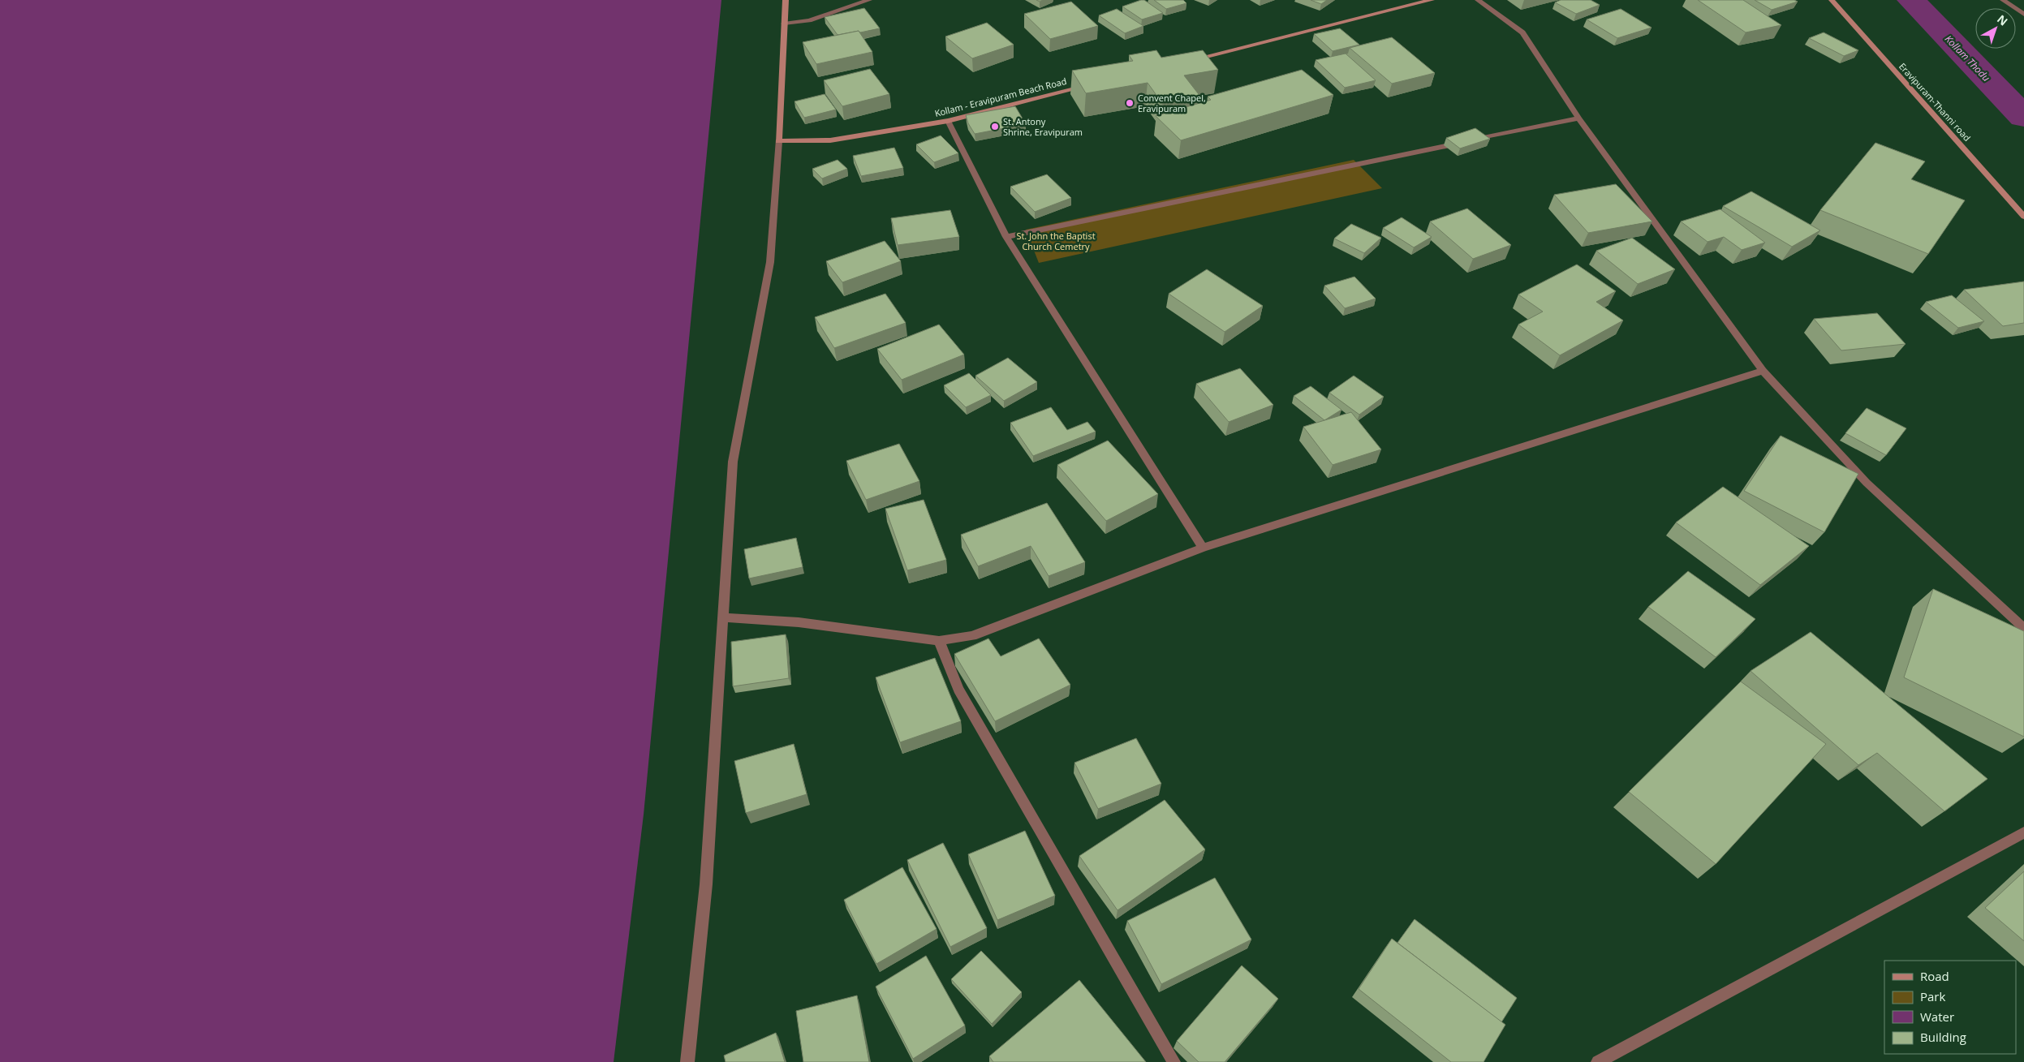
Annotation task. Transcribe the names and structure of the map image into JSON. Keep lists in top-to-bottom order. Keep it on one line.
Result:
{"streets":{"main road":["Kollam - Eravipuram Beach Road","Eravipuram-Thanni road"]},"water":["Kollam Thodu"],"parks":["St. John the Baptist Church Cemetry"],"places":["Convent Chapel, Eravipuram","St. Antony Shrine, Eravipuram"],"legend":["Road","Park","Water","Building"],"north":"top right"}
